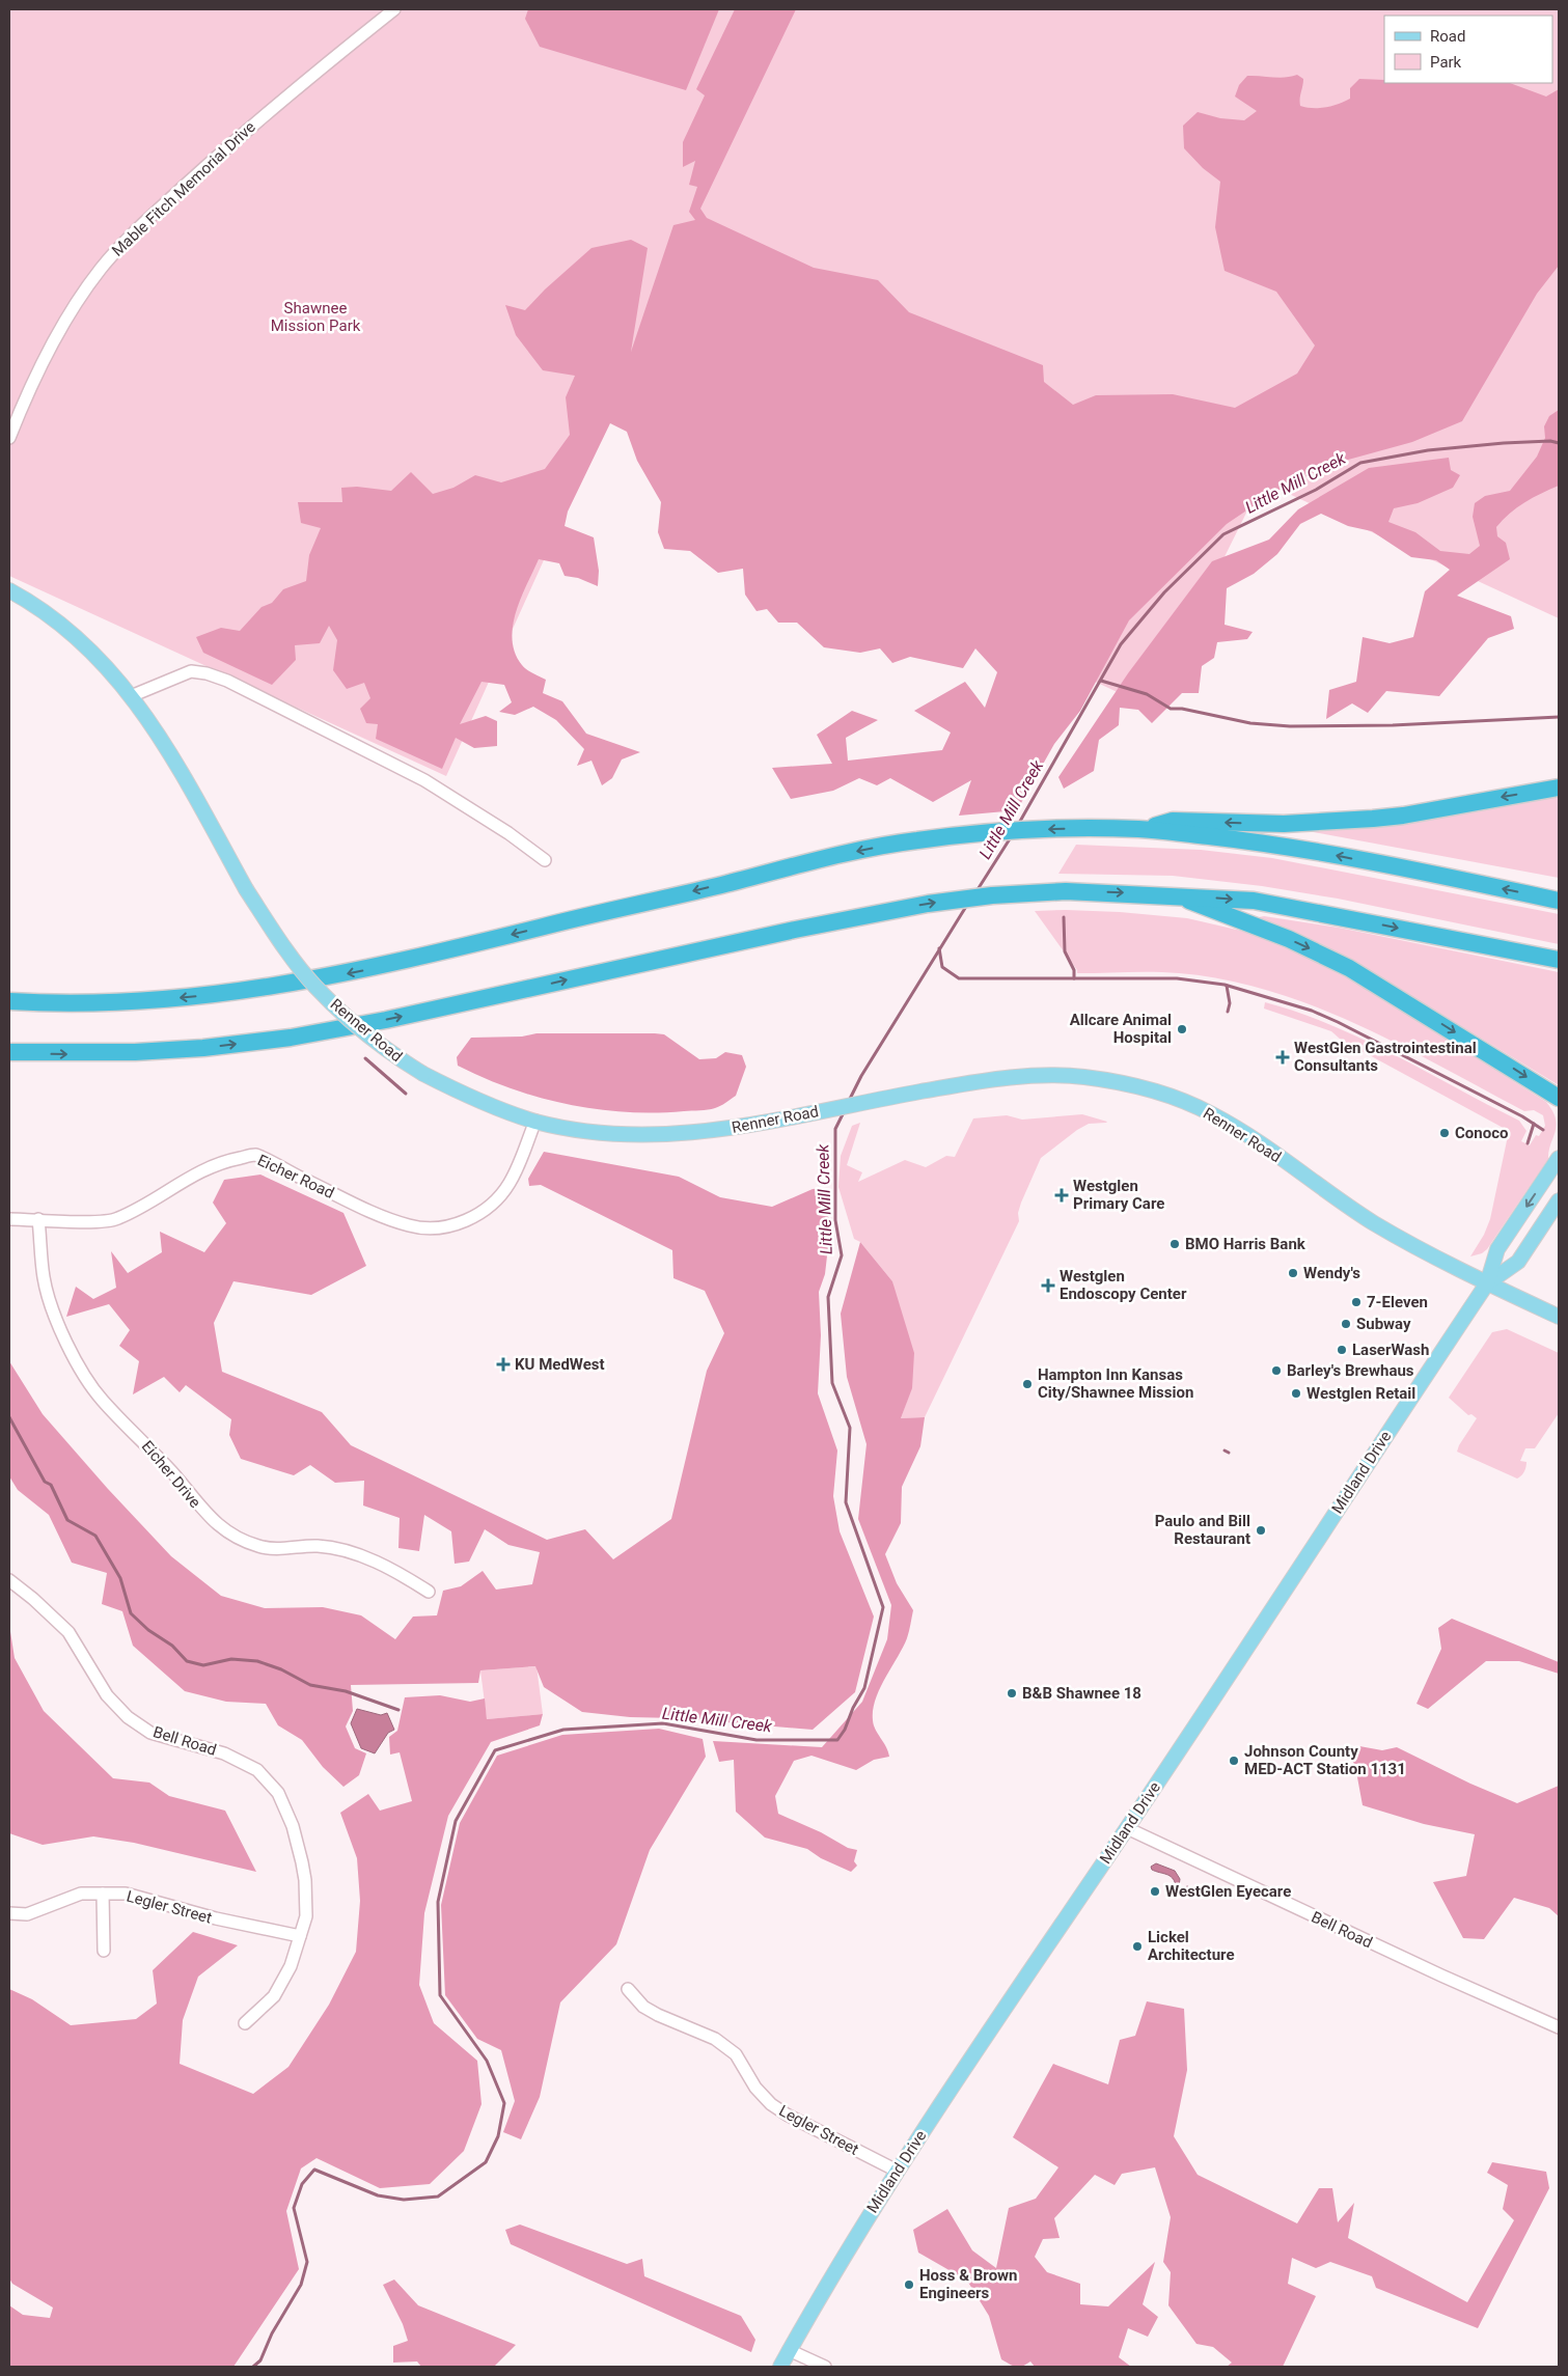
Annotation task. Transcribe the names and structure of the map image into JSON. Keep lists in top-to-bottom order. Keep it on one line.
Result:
{"streets":{"main road":["Renner Road","Midland Drive"],"street":["Mable Fitch Memorial Drive","Eicher Road","Eicher Drive","Bell Road","Legler Street"]},"crossings":[["Renner Road","Eicher Road"],["Renner Road","Midland Drive"],["Eicher Road","Eicher Drive"],["Midland Drive","Bell Road"],["Midland Drive","Legler Street"],["Bell Road","Legler Street"]],"water":["Little Mill Creek"],"parks":["Shawnee Mission Park"],"places":{"other":["Allcare Animal Hospital","Conoco","BMO Harris Bank","Wendy's","7-Eleven","Subway","LaserWash","Barley's Brewhaus","Hampton Inn Kansas City/Shawnee Mission","Westglen Retail","Paulo and Bill Restaurant","B&B Shawnee 18","Johnson County MED-ACT Station 1131","WestGlen Eyecare","Lickel Architecture","Hoss & Brown Engineers"],"health":["WestGlen Gastrointestinal Consultants","Westglen Primary Care","Westglen Endoscopy Center","KU MedWest"]},"legend":["Road","Park"]}
